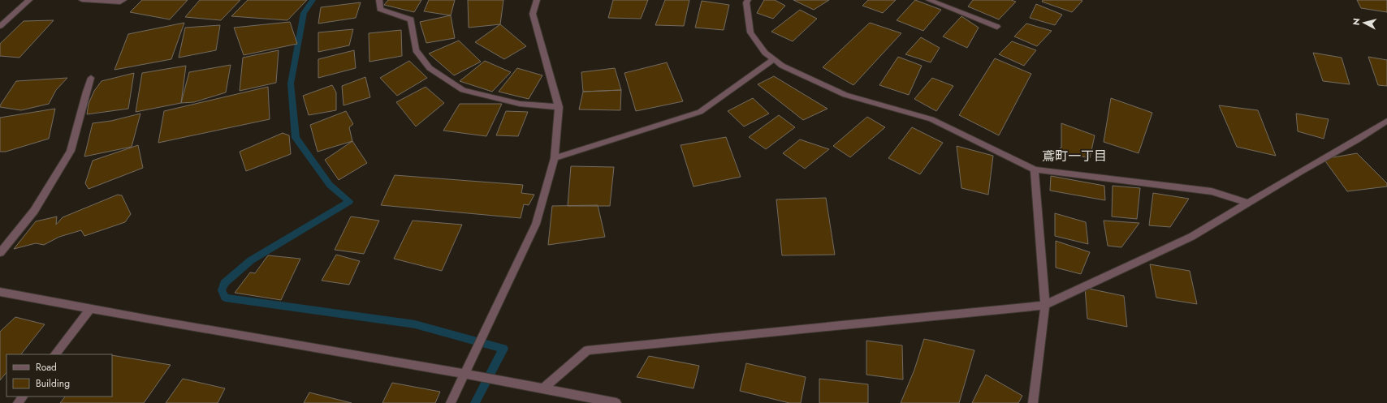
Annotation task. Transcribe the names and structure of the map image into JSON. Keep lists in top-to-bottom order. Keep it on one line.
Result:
{"districts":["鳶町一丁目"],"legend":["Road","Building"],"north":"left"}
